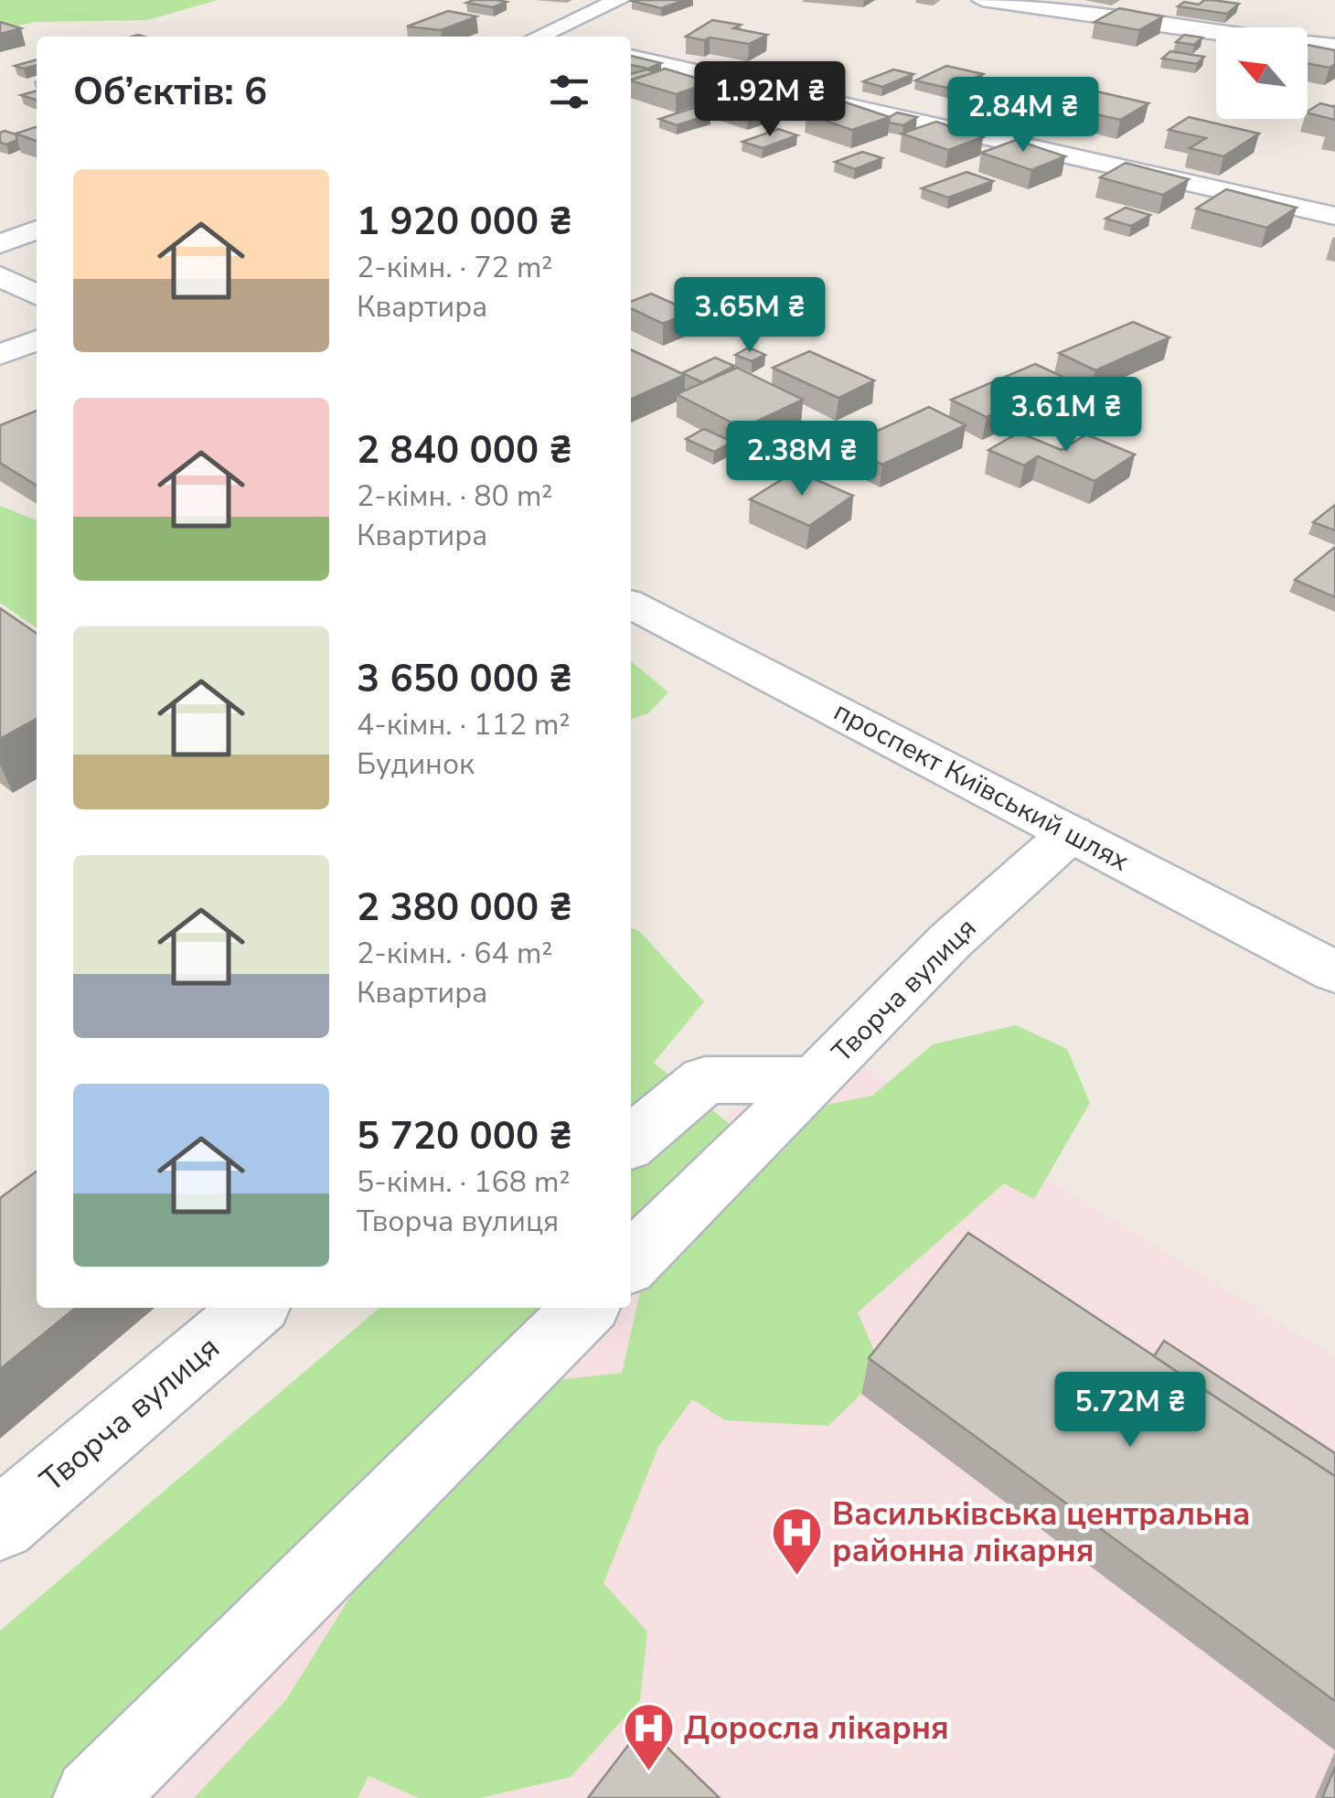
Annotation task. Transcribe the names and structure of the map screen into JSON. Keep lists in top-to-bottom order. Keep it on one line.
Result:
{"streets":{"street":["проспект Київський шлях","Творча вулиця"]},"crossings":[["проспект Київський шлях","Творча вулиця"]],"places":{"hospital":["Васильківська центральна районна лікарня","Доросла лікарня"]},"north":"top left","page":{"heading":"Об’єктів: 6","price":["1.92M ₴","2.84M ₴","3.65M ₴","3.61M ₴","2.38M ₴","5.72M ₴"],"list":[{"name":"1 920 000 ₴","note":"2-кімн. · 72 m² · Квартира"},{"name":"2 840 000 ₴","note":"2-кімн. · 80 m² · Квартира"},{"name":"3 650 000 ₴","note":"4-кімн. · 112 m² · Будинок"},{"name":"2 380 000 ₴","note":"2-кімн. · 64 m² · Квартира"},{"name":"5 720 000 ₴","note":"5-кімн. · 168 m² · Творча вулиця"}]}}
